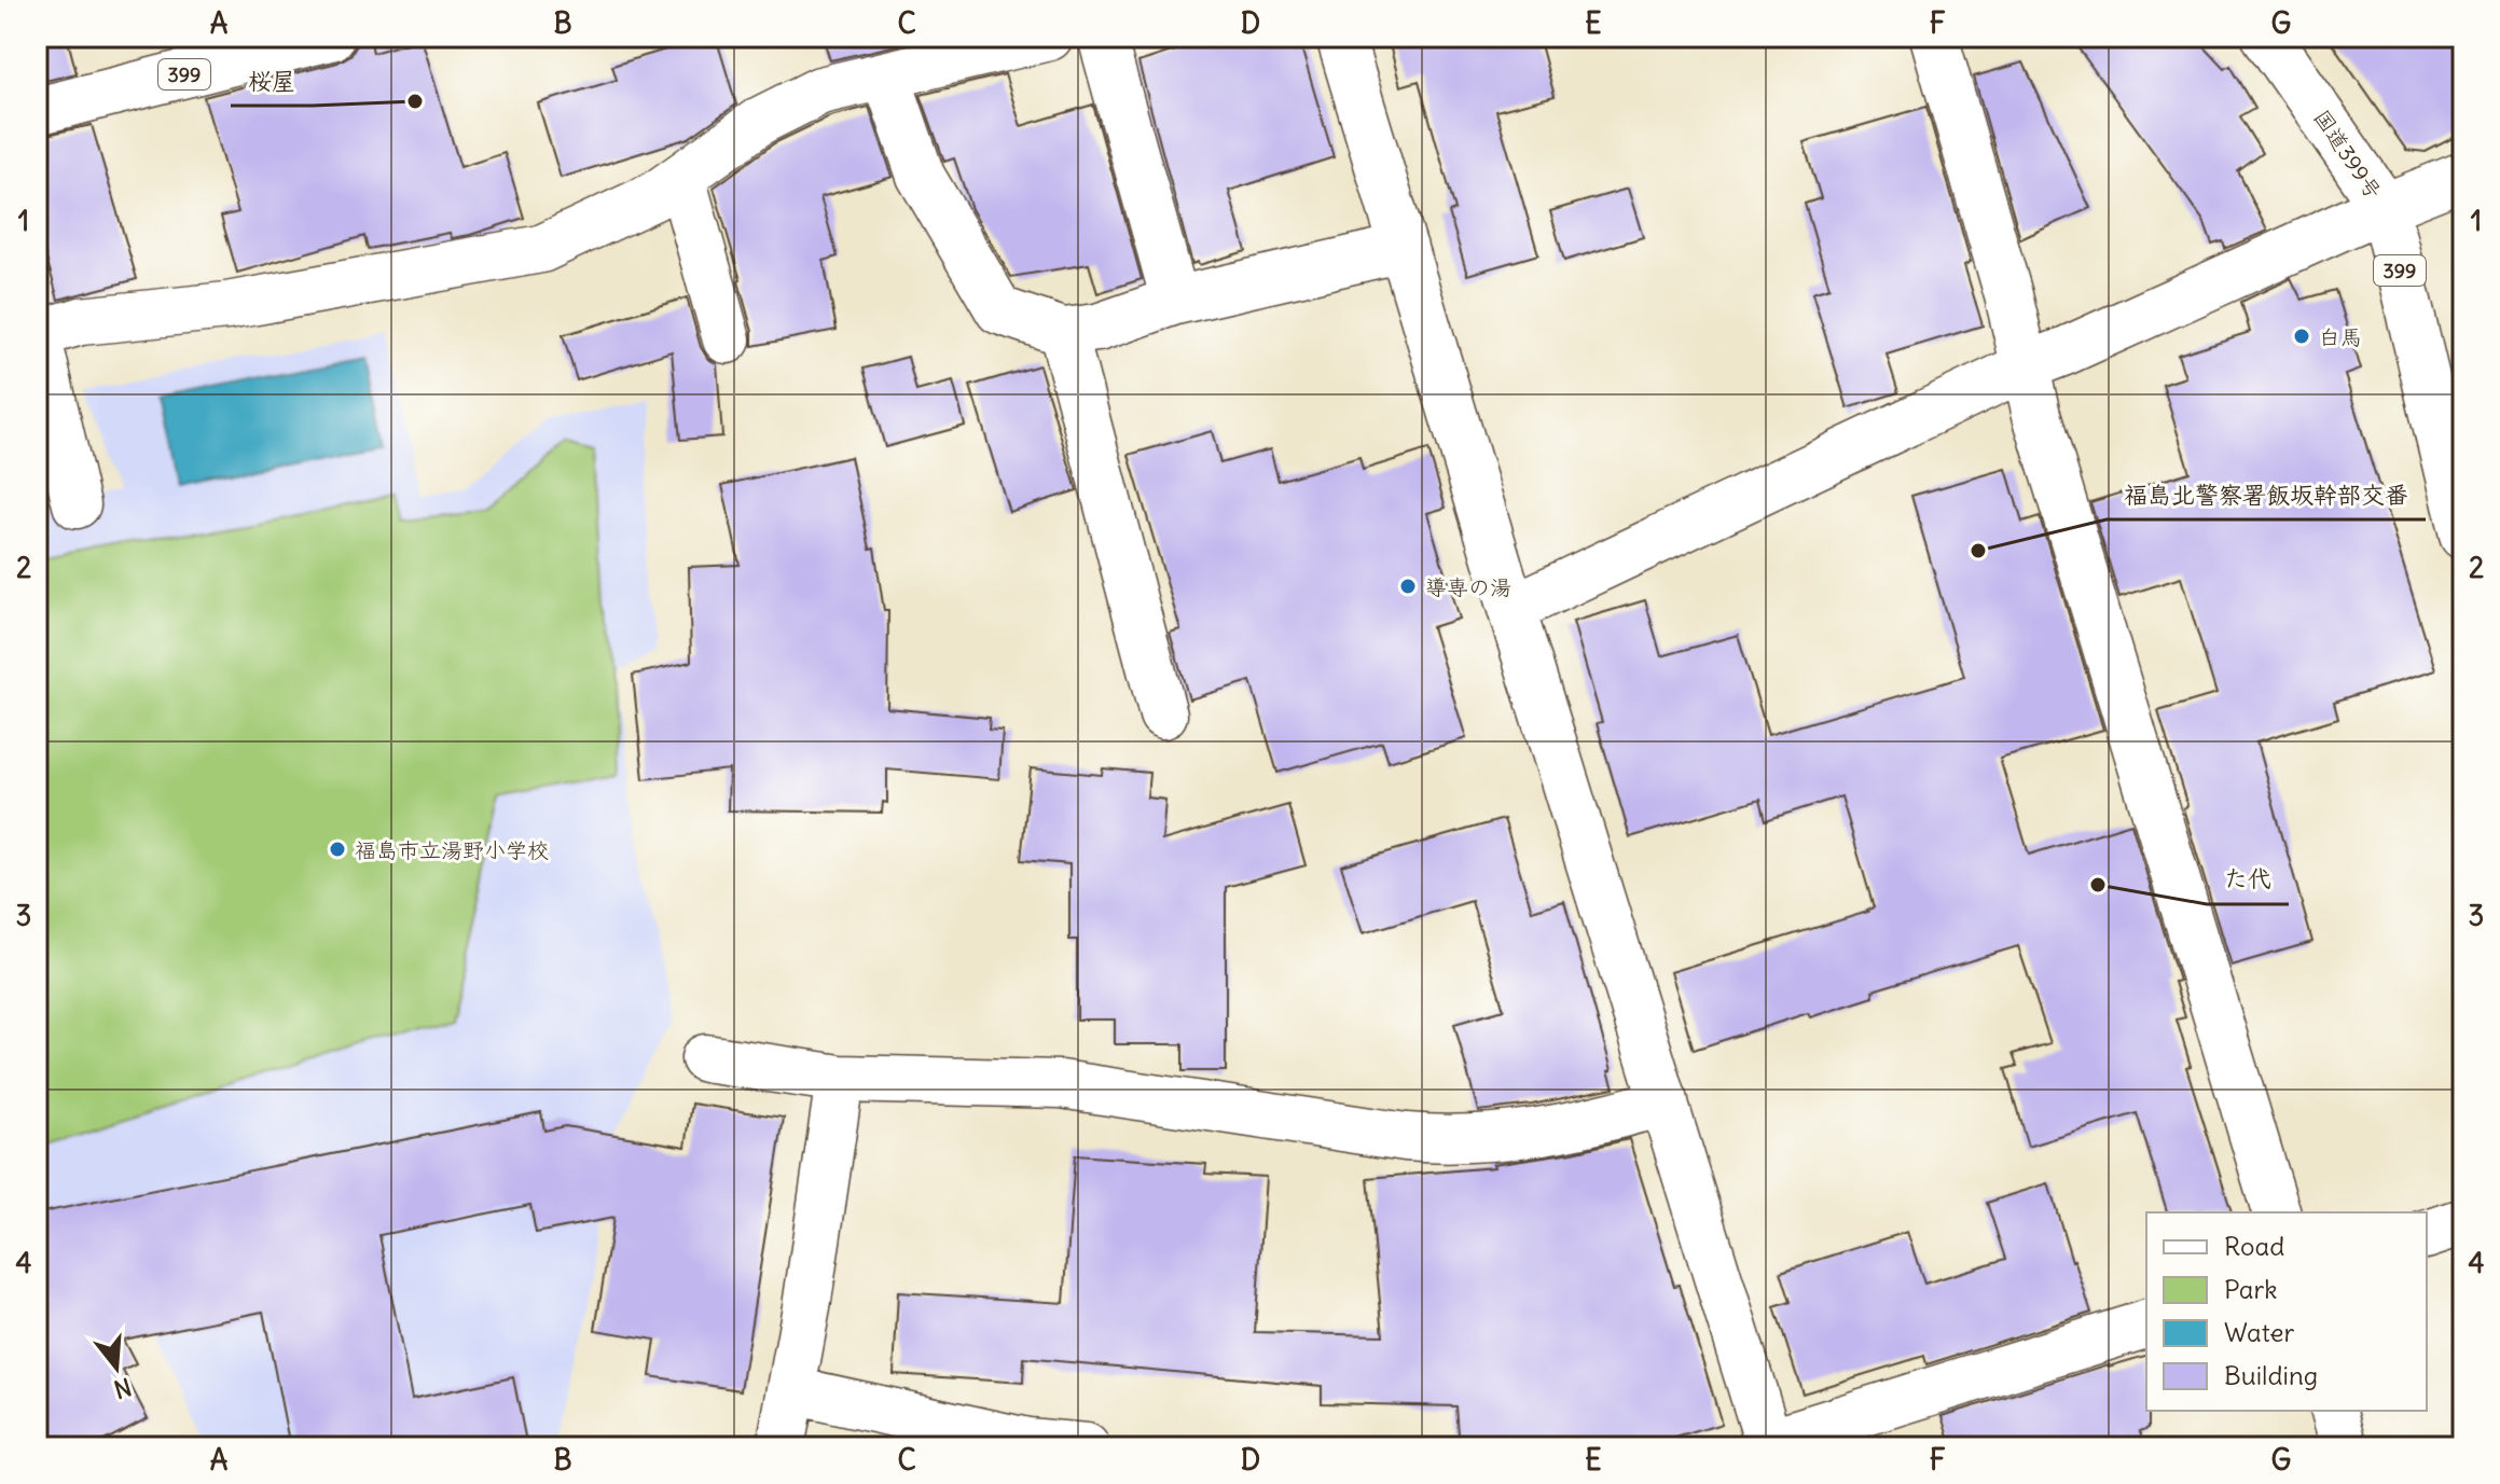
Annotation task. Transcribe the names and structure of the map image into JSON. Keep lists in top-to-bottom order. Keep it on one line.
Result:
{"streets":{"main road":["399","国道399号"]},"places":["桜屋","白馬","福島北警察署飯坂幹部交番","導専の湯","福島市立湯野小学校","た代"],"legend":["Road","Park","Water","Building"],"north":"bottom","grid":{"columns":["A","B","C","D","E","F","G"],"rows":["1","2","3","4"]}}
